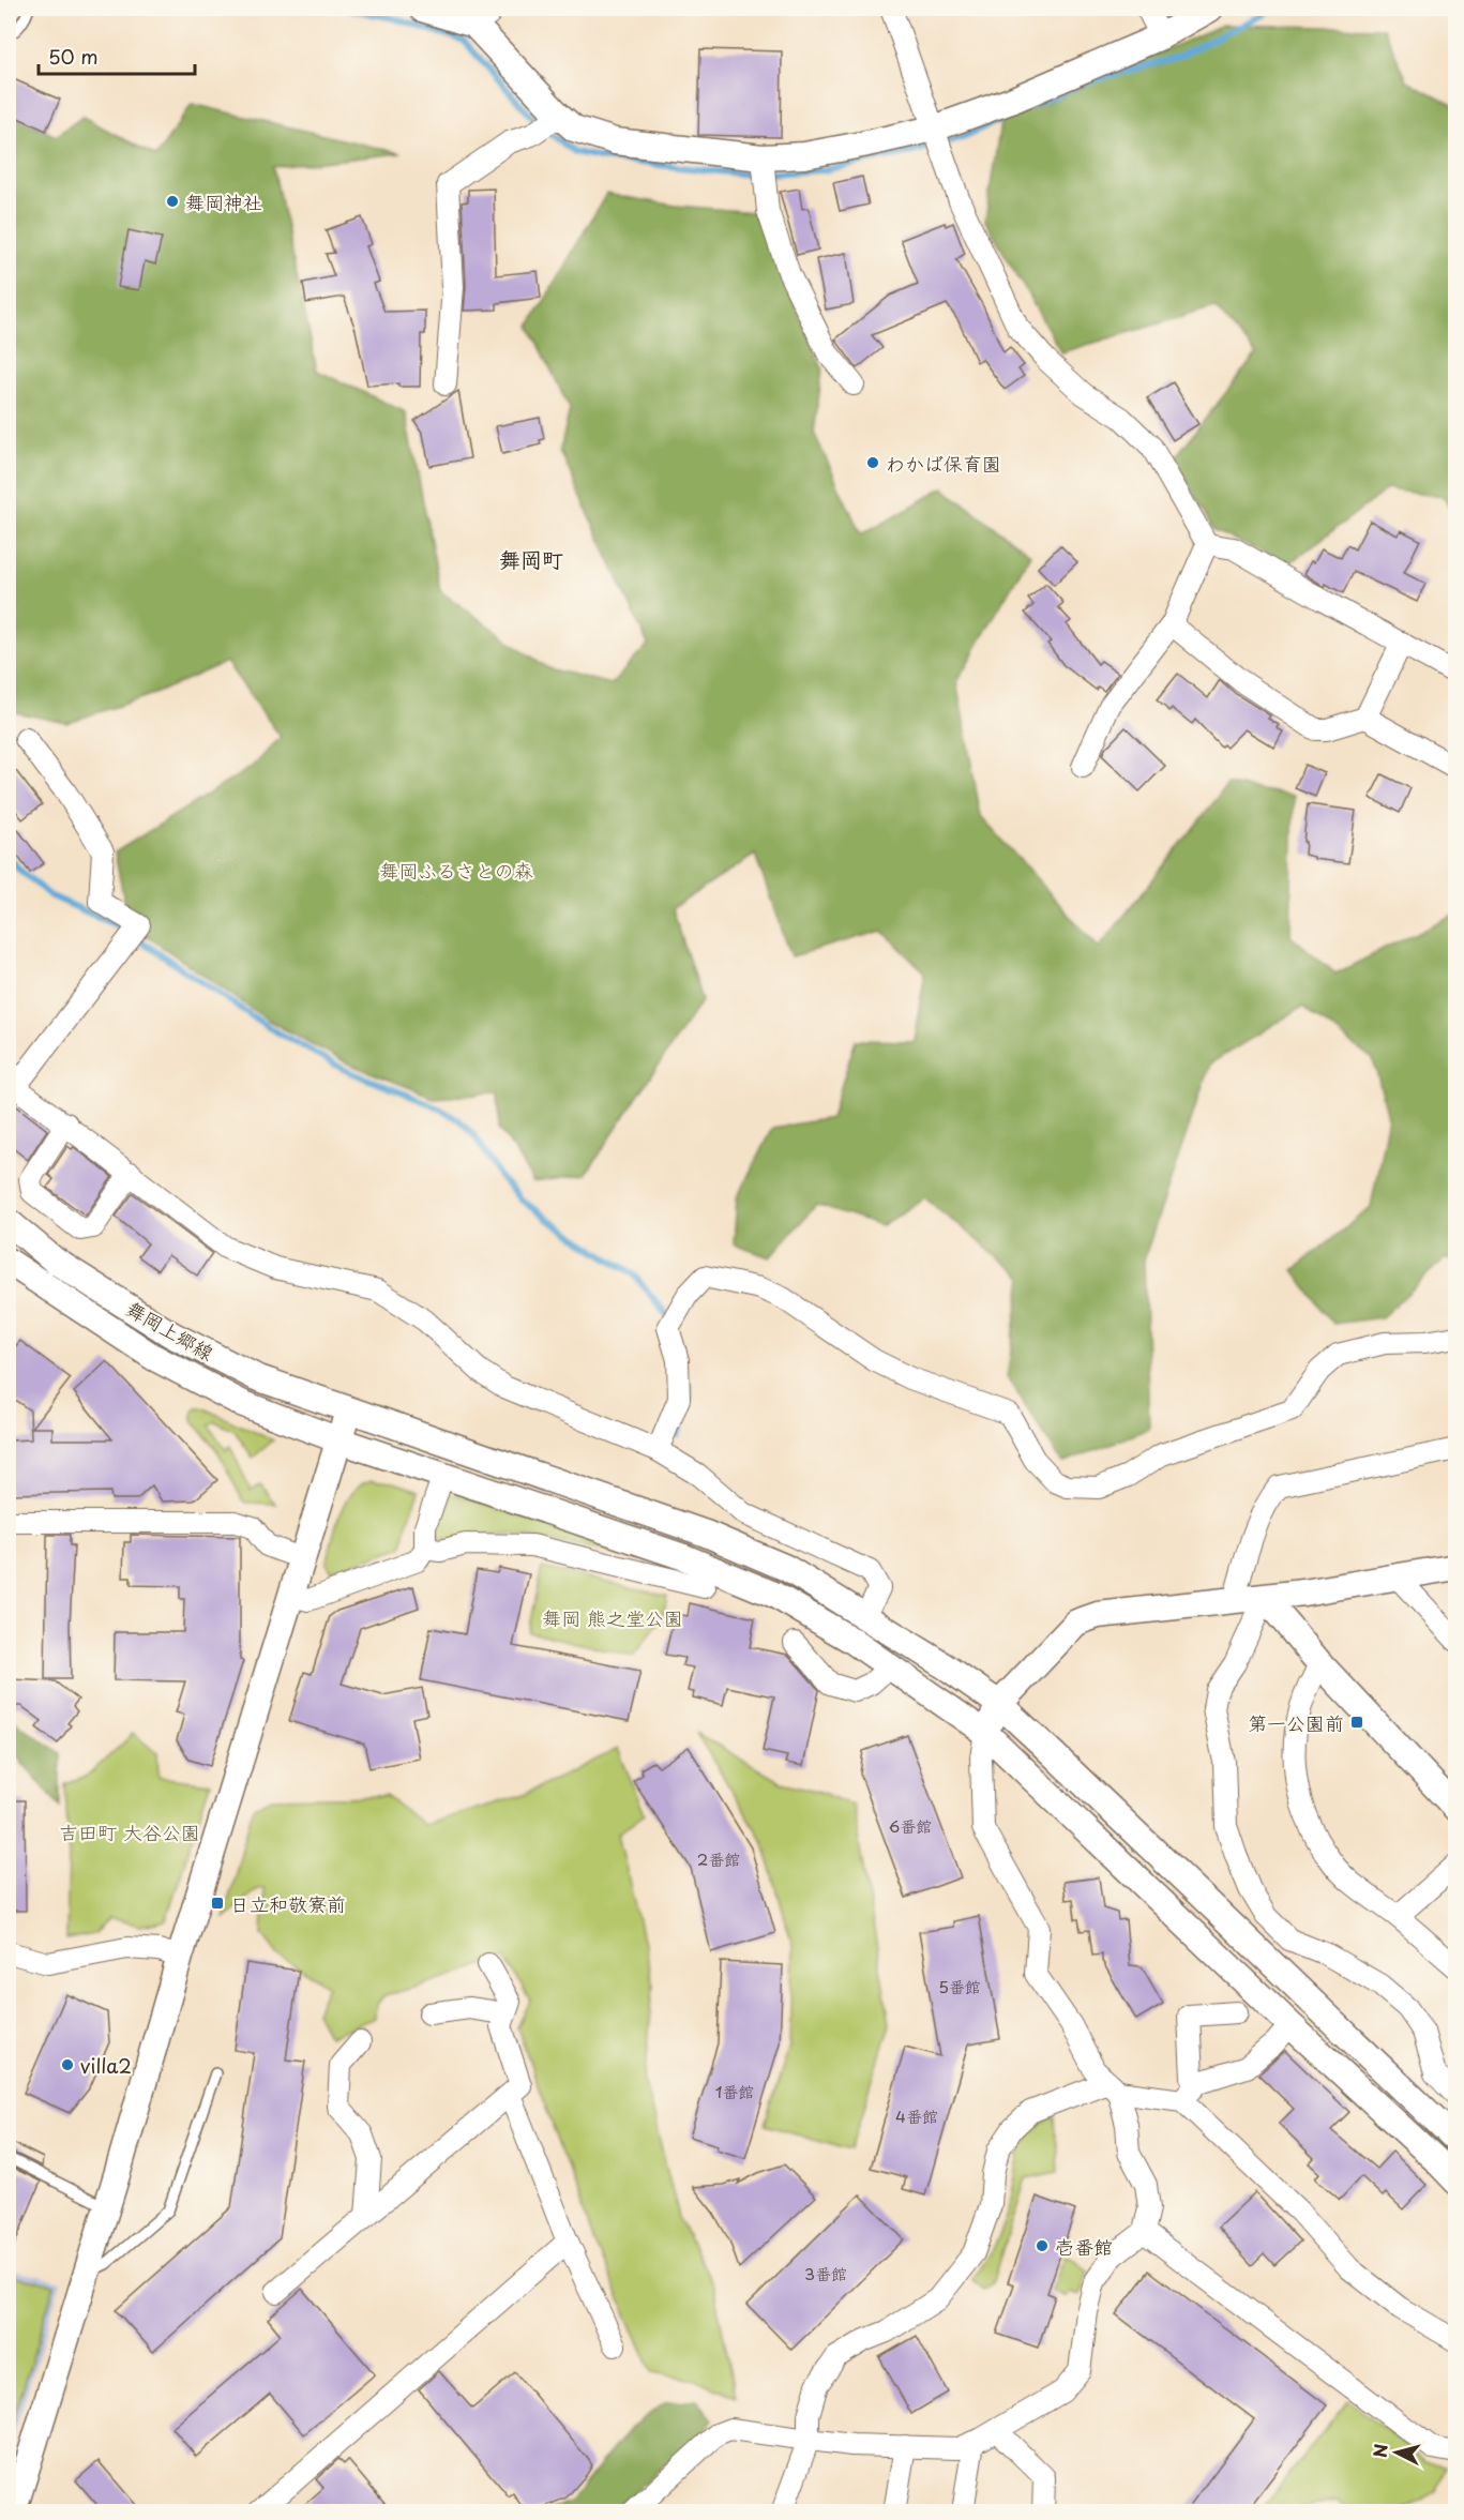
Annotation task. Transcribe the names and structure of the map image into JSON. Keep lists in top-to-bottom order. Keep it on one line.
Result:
{"streets":{"street":["舞岡上郷線"]},"districts":["舞岡町"],"parks":["舞岡ふるさとの森","舞岡 熊之堂公園","吉田町 大谷公園"],"places":{"other":["舞岡神社","わかば保育園","villa2","壱番館"],"transit":["第一公園前","日立和敬寮前"]},"house_numbers":["6番館","2番館","5番館","1番館","4番館","3番館"],"scale_bar":"50 m","north":"left"}
